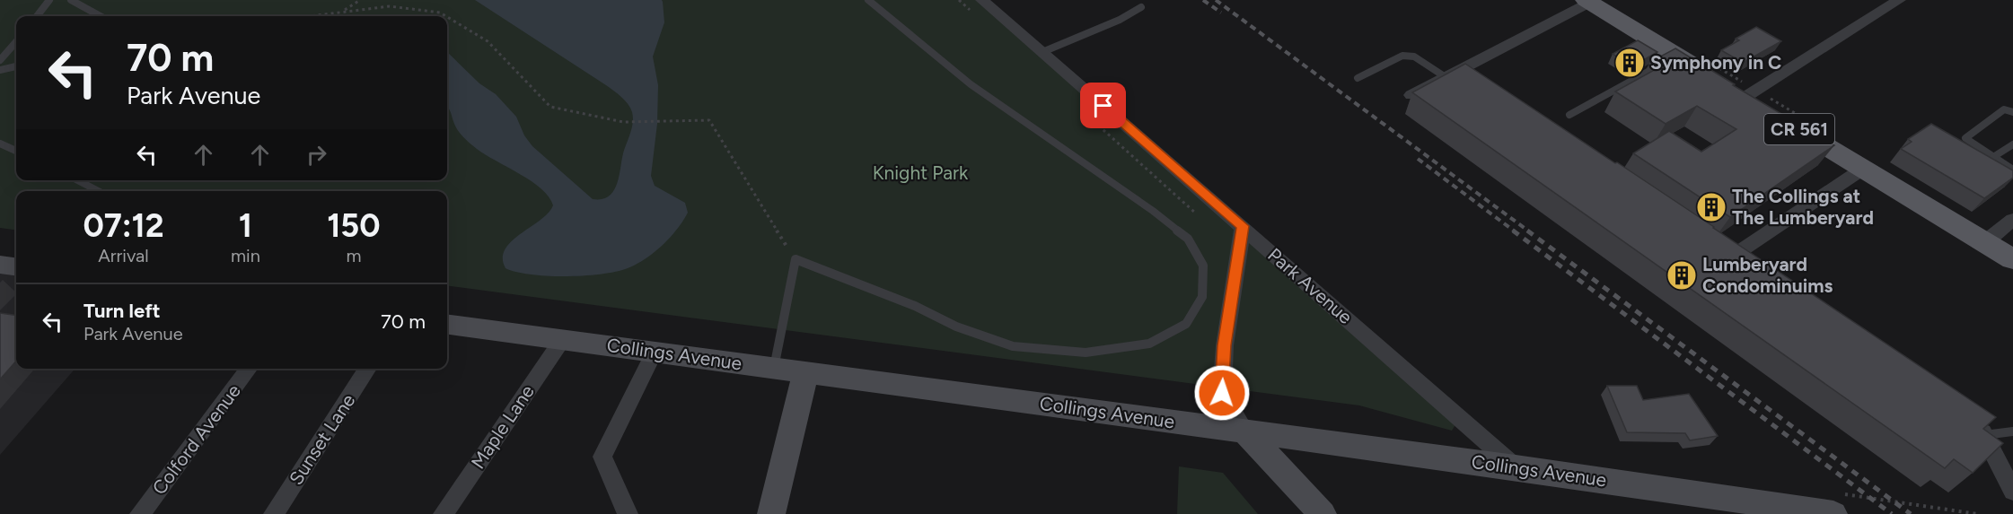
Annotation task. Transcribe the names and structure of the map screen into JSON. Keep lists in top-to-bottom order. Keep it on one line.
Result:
{"streets":{"main road":["CR 561","Collings Avenue"],"street":["Park Avenue","Maple Lane","Colford Avenue","Sunset Lane"]},"crossings":[["Park Avenue","Collings Avenue"],["Collings Avenue","Maple Lane"]],"parks":["Knight Park"],"places":{"building":["Symphony in C","The Collings at The Lumberyard","Lumberyard Condominuims"]},"page":{"turn":["70 m","Park Avenue"],"eta":["07:12","Arrival","1","min","150","m"],"list":[{"name":"Turn left","note":"Park Avenue","value":"70 m"}]}}
